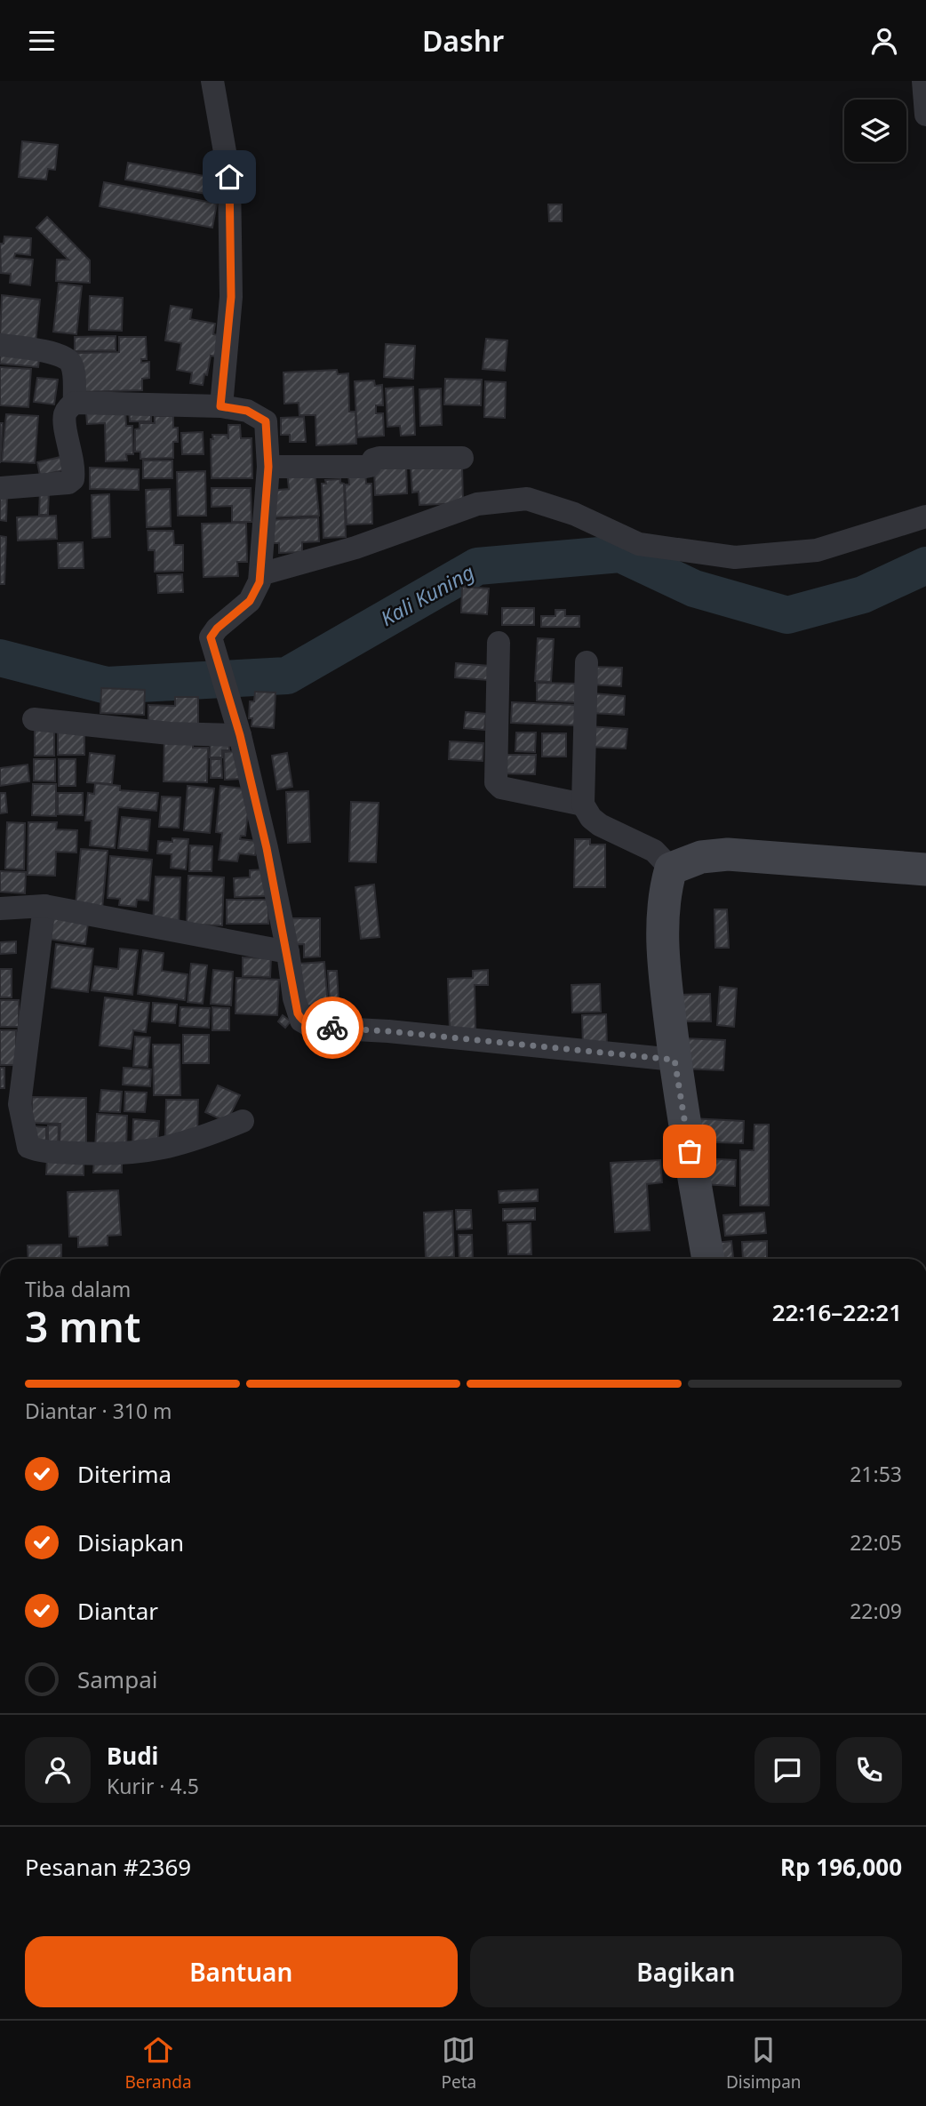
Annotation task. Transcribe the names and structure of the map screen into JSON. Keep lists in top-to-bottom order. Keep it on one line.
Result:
{"water":["Kali Kuning"],"page":{"header":"Dashr","heading":["3 mnt","Tiba dalam","22:16–22:21"],"panel":["Budi","Kurir · 4.5","Pesanan #2369","Rp 196,000"],"bar":"Diantar · 310 m","list":[["Diterima","21:53"],["Disiapkan","22:05"],["Diantar","22:09"],"Sampai"],"buttons":["Bantuan","Bagikan"],"tabs":["Beranda","Peta","Disimpan"]}}
